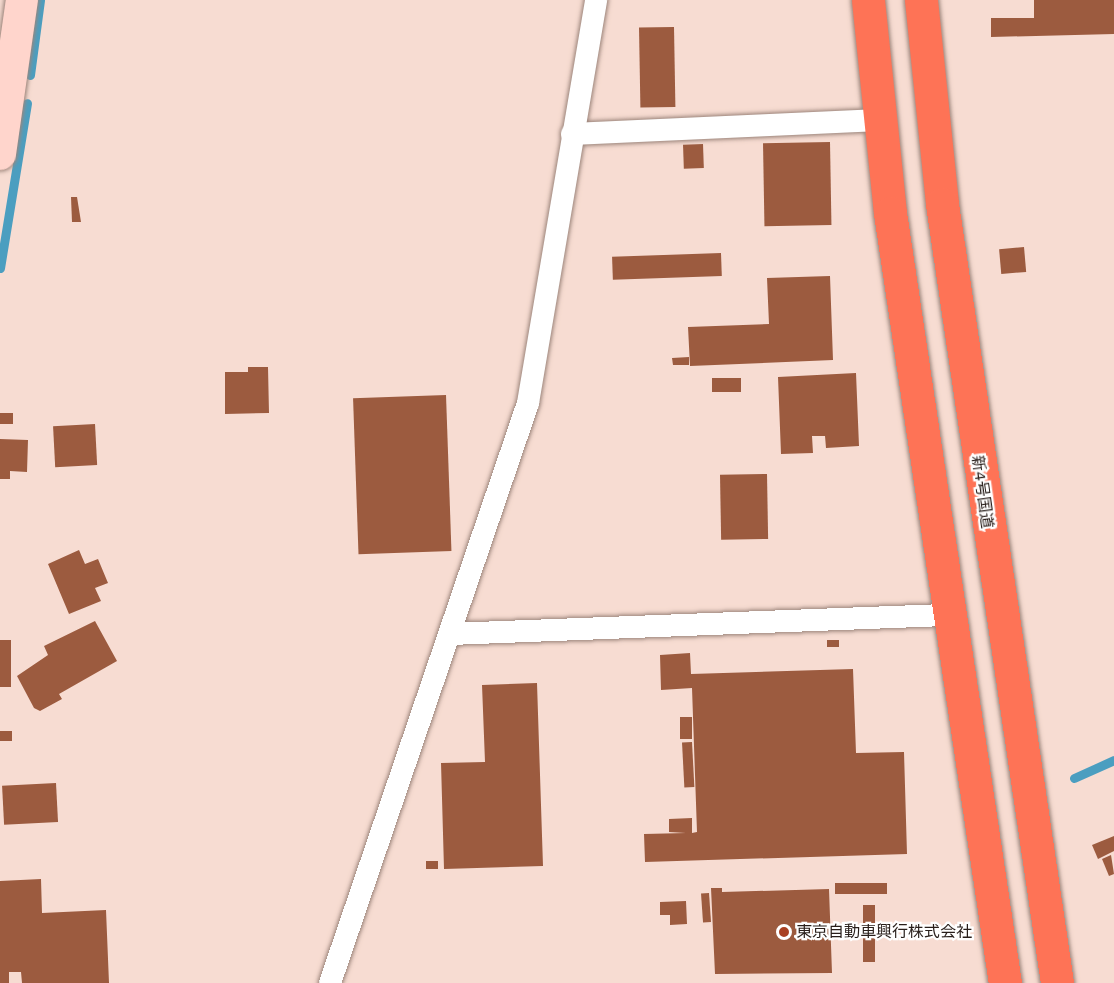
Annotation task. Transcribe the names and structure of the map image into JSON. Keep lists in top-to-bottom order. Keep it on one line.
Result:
{"streets":{"highway":["新4号国道"]},"places":["東京自動車興行株式会社"]}
